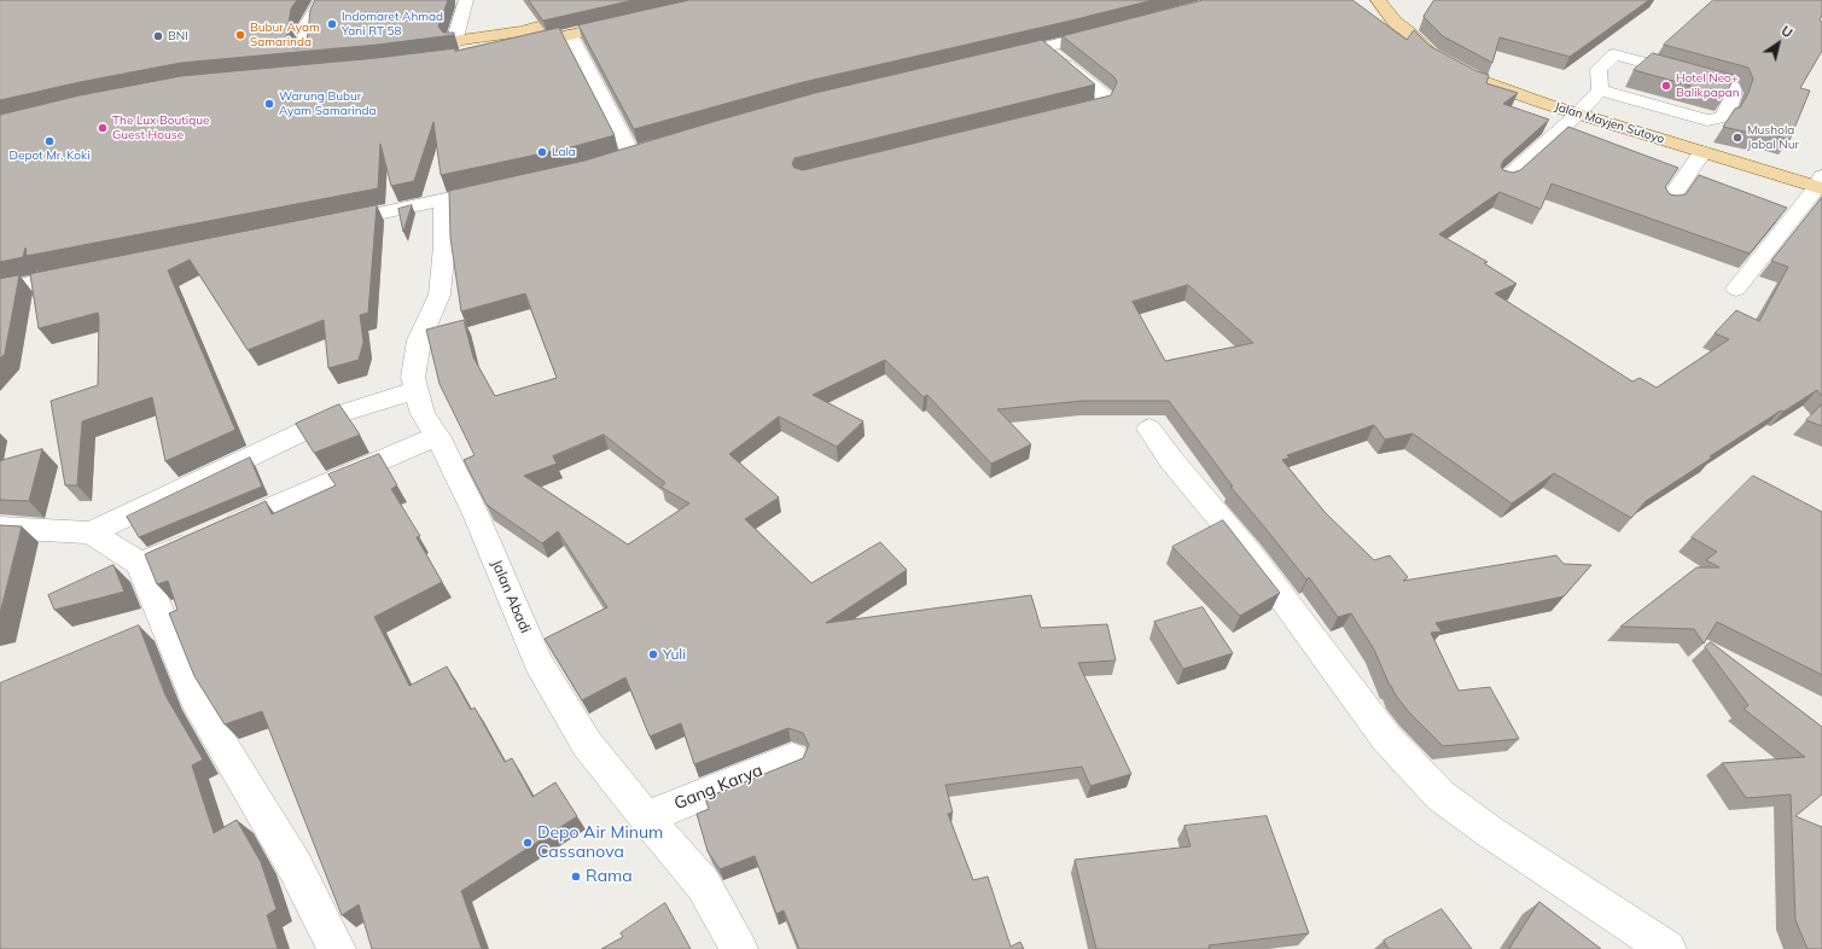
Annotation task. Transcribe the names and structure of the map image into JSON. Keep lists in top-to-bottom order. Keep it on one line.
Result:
{"streets":{"main road":["Jalan Mayjen Sutoyo"],"street":["Jalan Abadi","Gang Karya"]},"crossings":[["Jalan Abadi","Gang Karya"]],"places":["Indomaret Ahmad Yani RT 58","Bubur Ayam Samarinda","BNI","Hotel Neo+ Balikpapan","Warung Bubur Ayam Samarinda","The Lux Boutique Guest House","Mushola Jabal Nur","Depot Mr. Koki","Lala","Yuli","Depo Air Minum Cassanova","Rama"],"north":"top right"}
